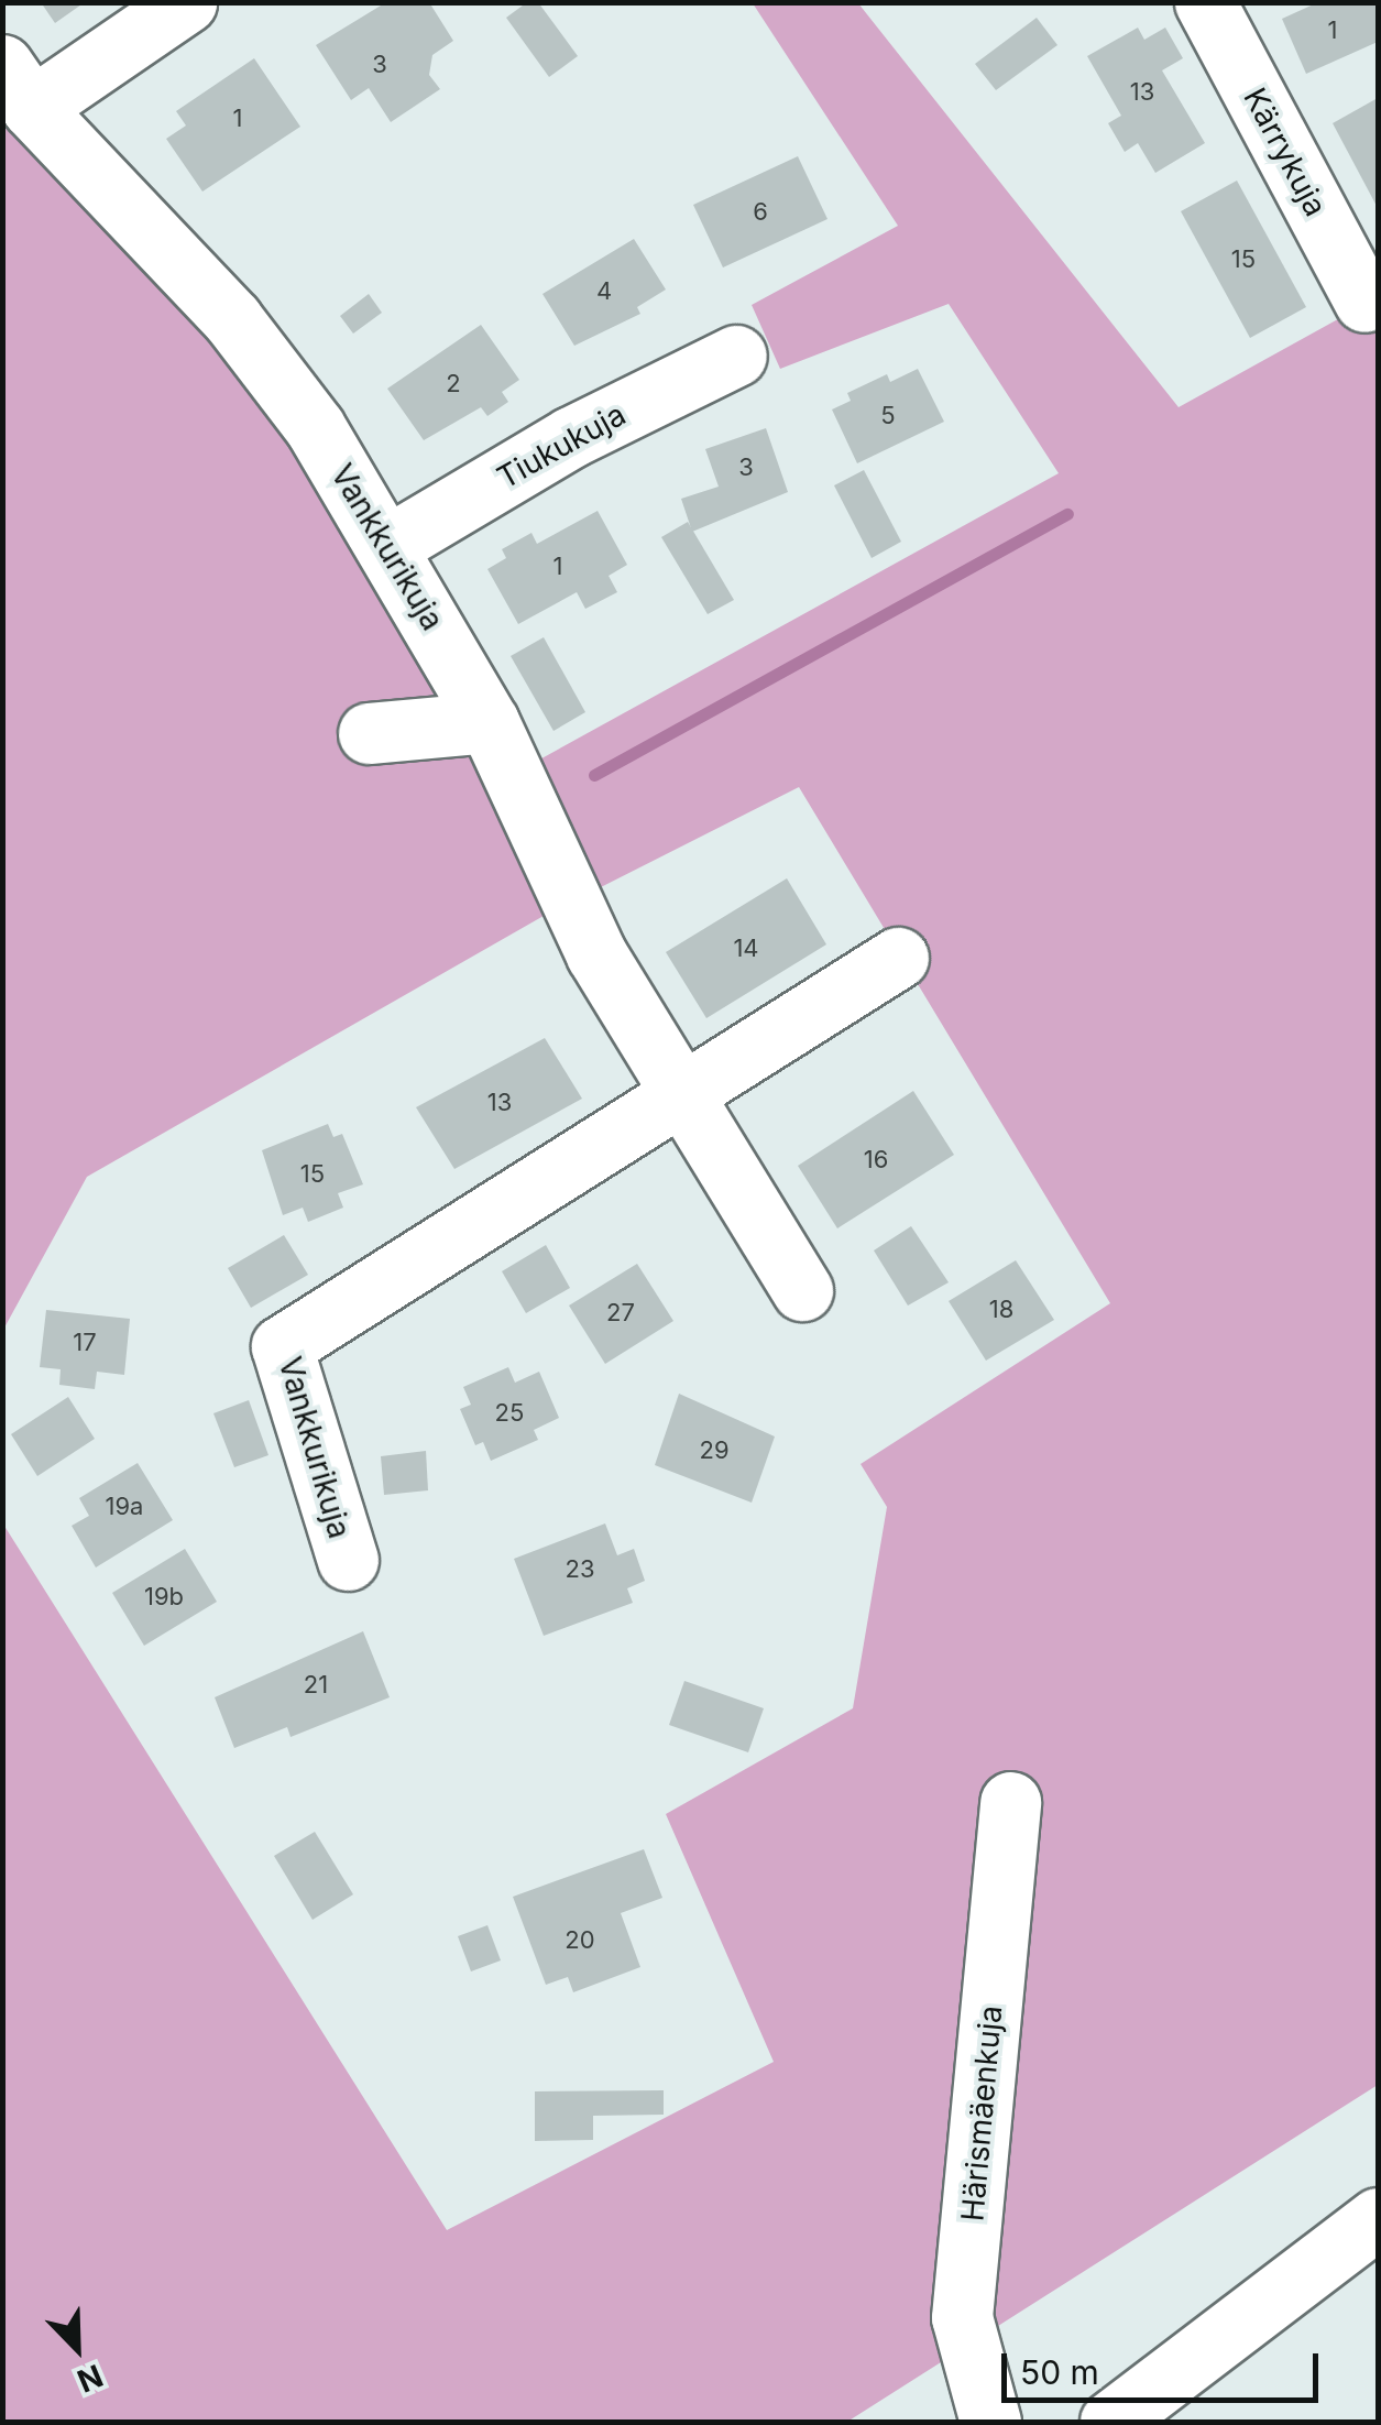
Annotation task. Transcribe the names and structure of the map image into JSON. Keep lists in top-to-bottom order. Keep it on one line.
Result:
{"streets":{"street":["Kärrykuja","Tiukukuja","Vankkurikuja","Härismäenkuja"]},"crossings":[["Tiukukuja","Vankkurikuja"]],"house_numbers":["1","3","13","1","6","15","4","2","5","3","1","14","13","16","15","18","27","17","25","29","19a","23","19b","21","20"],"scale_bar":"50 m","north":"bottom right"}
